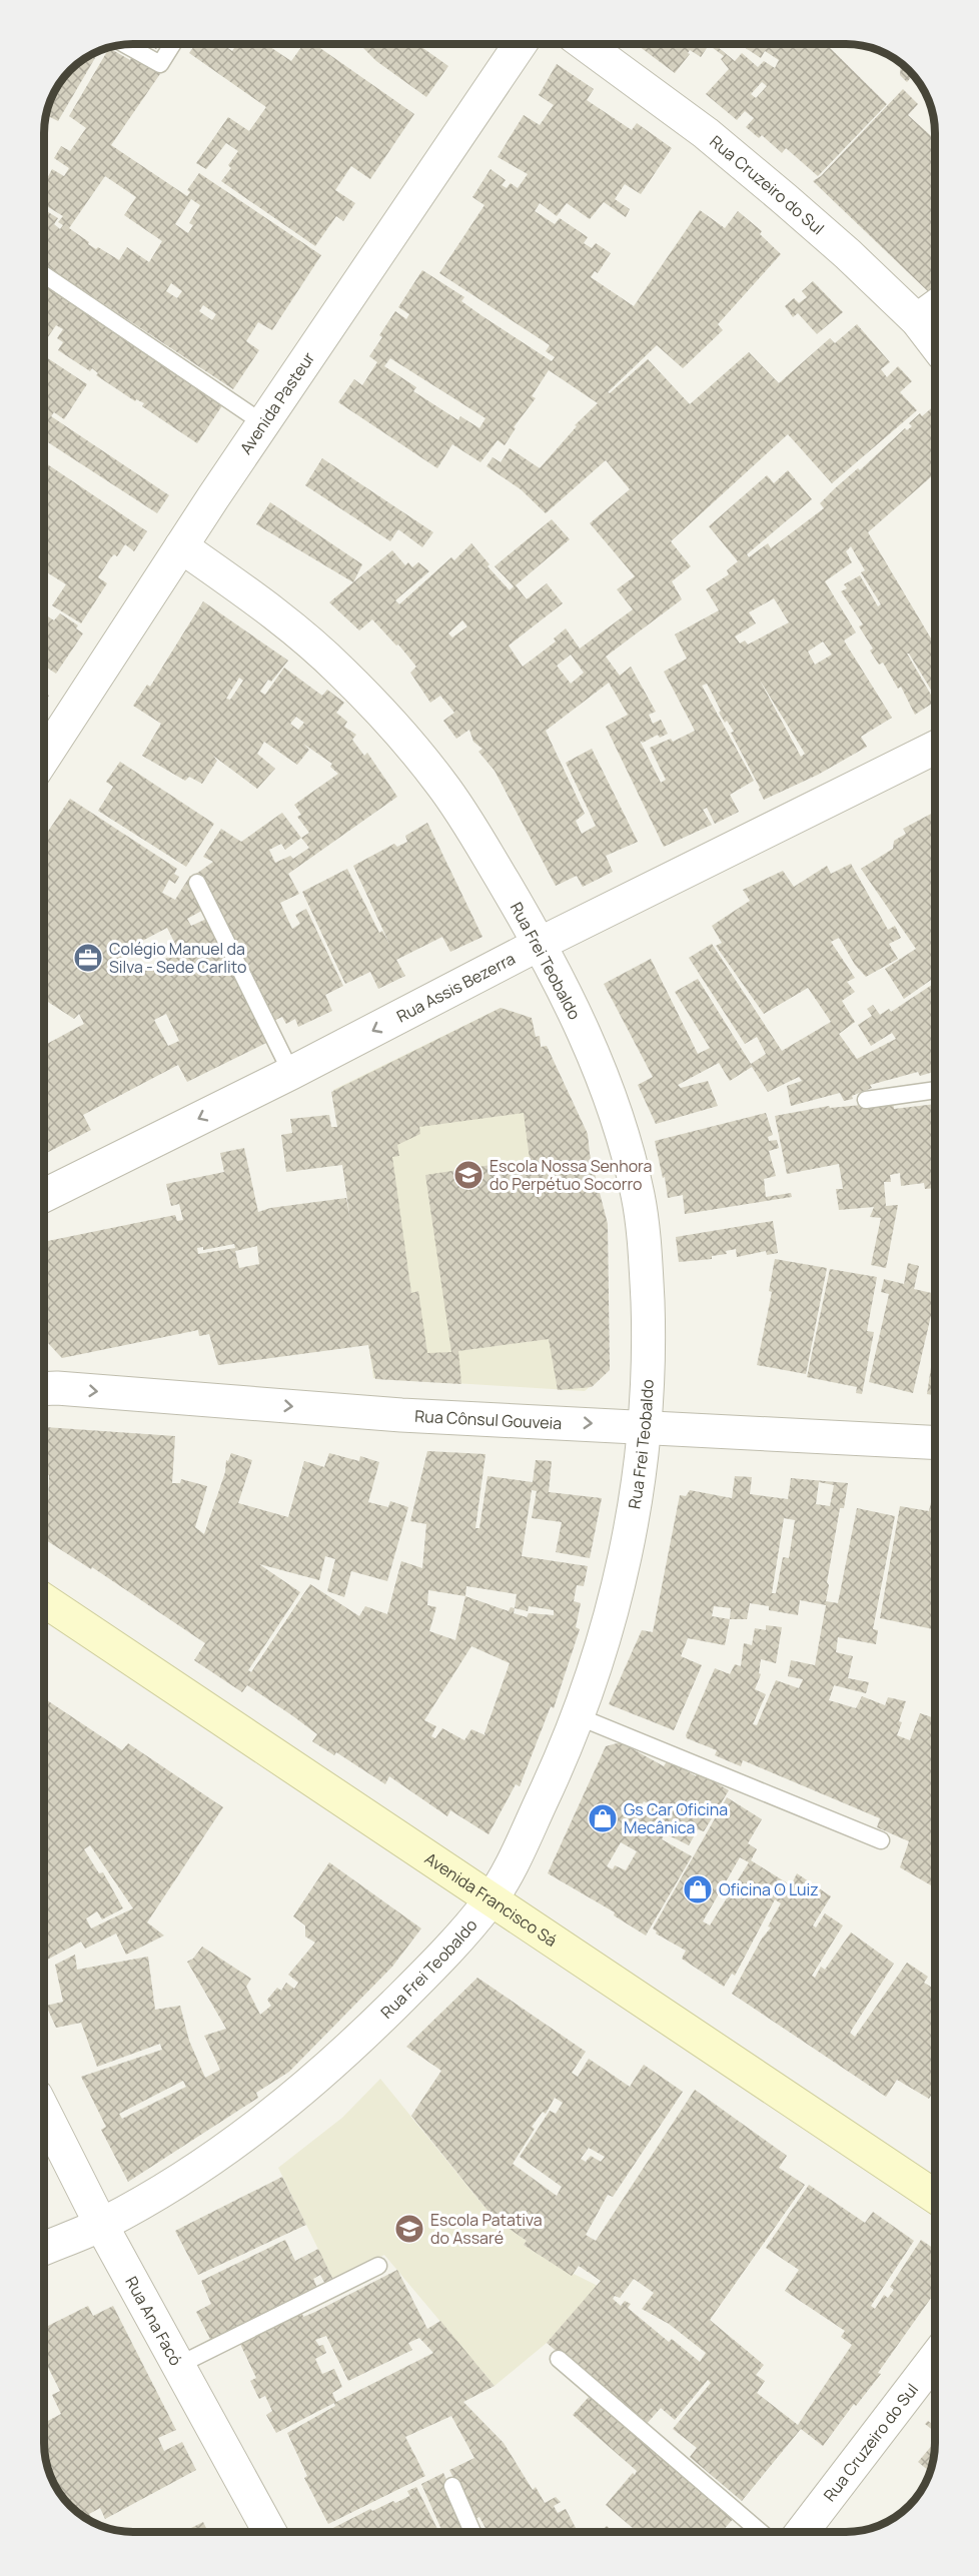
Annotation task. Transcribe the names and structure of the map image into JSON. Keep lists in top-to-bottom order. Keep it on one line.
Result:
{"streets":{"main road":["Avenida Francisco Sá"],"street":["Rua Cruzeiro do Sul","Avenida Pasteur","Rua Frei Teobaldo","Rua Assis Bezerra","Rua Cônsul Gouveia","Rua Ana Facó"]},"crossings":[["Avenida Pasteur","Rua Frei Teobaldo"],["Rua Frei Teobaldo","Rua Assis Bezerra"],["Rua Frei Teobaldo","Rua Cônsul Gouveia"],["Rua Frei Teobaldo","Avenida Francisco Sá"],["Rua Frei Teobaldo","Rua Ana Facó"]],"one_way":["Rua Assis Bezerra","Rua Cônsul Gouveia"],"places":{"office":["Colégio Manuel da Silva - Sede Carlito"],"school or university":["Escola Nossa Senhora do Perpétuo Socorro","Escola Patativa do Assaré"],"shop":["Gs Car Oficina Mecânica","Oficina O Luiz"]}}
